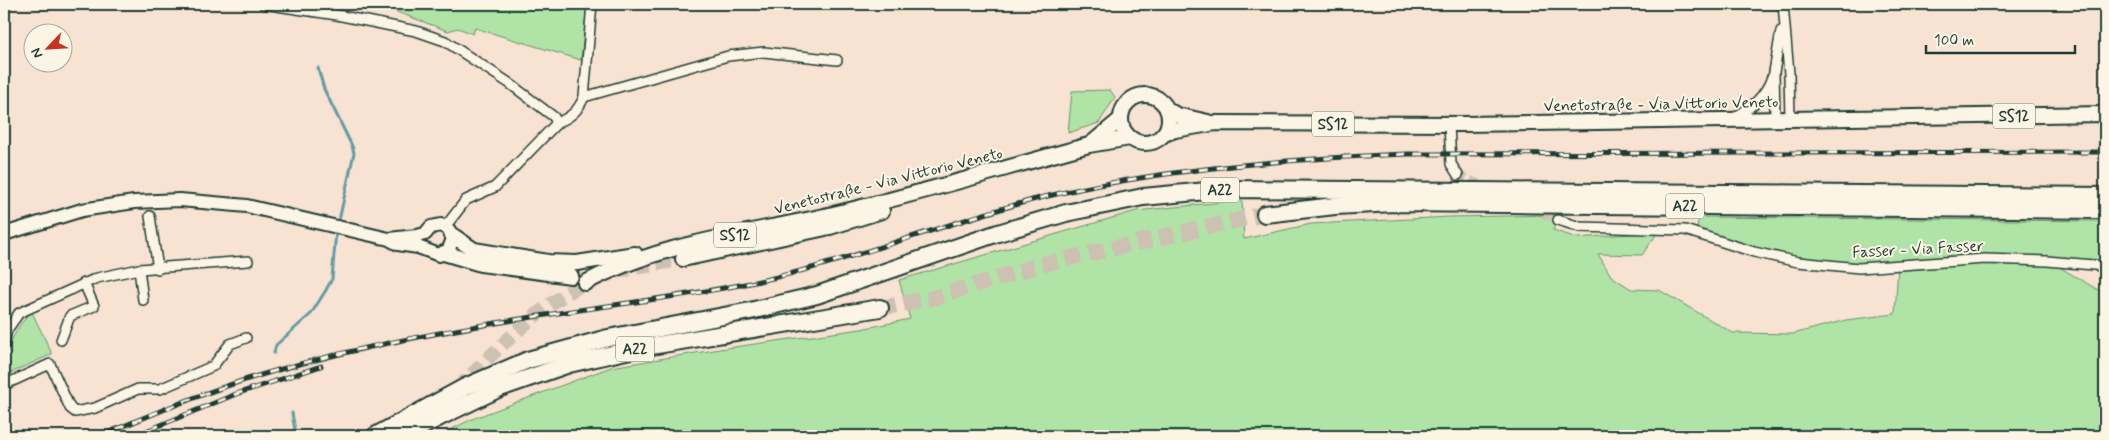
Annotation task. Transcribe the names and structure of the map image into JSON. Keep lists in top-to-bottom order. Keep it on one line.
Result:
{"streets":{"highway":["A22"],"main road":["Venetostraße - Via Vittorio Veneto","SS12"],"street":["Fasser - Via Fasser"]},"crossings":[["Venetostraße - Via Vittorio Veneto","SS12"]],"scale_bar":"100 m","north":"bottom left"}
